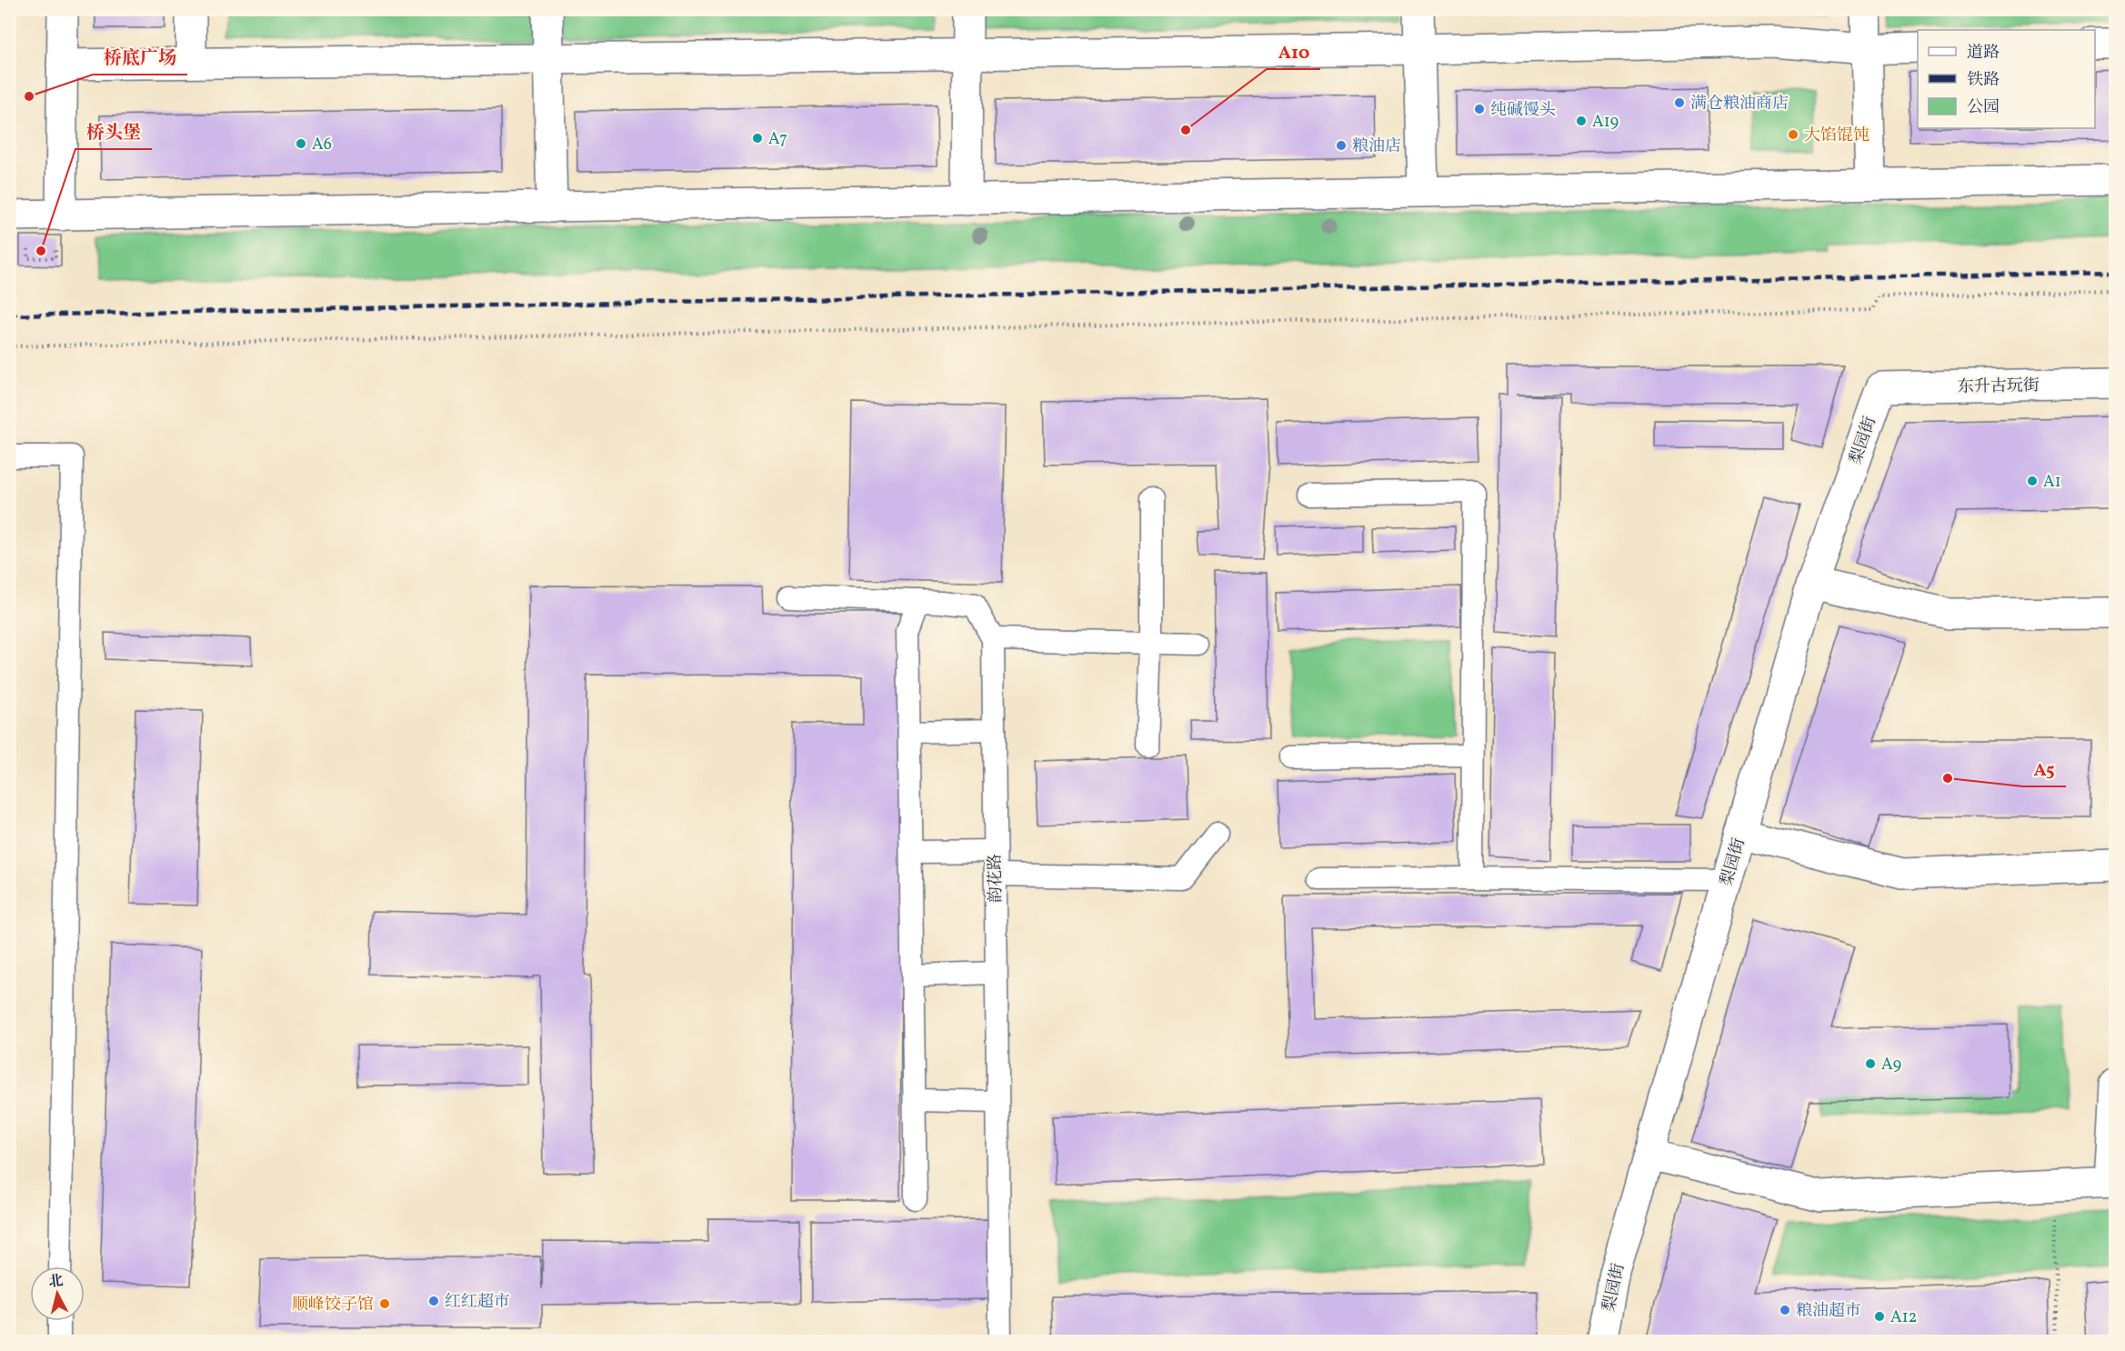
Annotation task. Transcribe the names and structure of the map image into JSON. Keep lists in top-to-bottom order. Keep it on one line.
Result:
{"streets":{"street":["东升古玩街","梨园街"],"lane":["韵花路"]},"crossings":[["东升古玩街","梨园街"]],"places":["桥底广场","满仓粮油商店","纯碱馒头","A19","A10","大馅馄饨","A7","A6","粮油店","桥头堡","A1","A5","A9","红红超市","顺峰饺子馆","粮油超市","A12"],"legend":["道路","铁路","公园"],"north":"top"}
